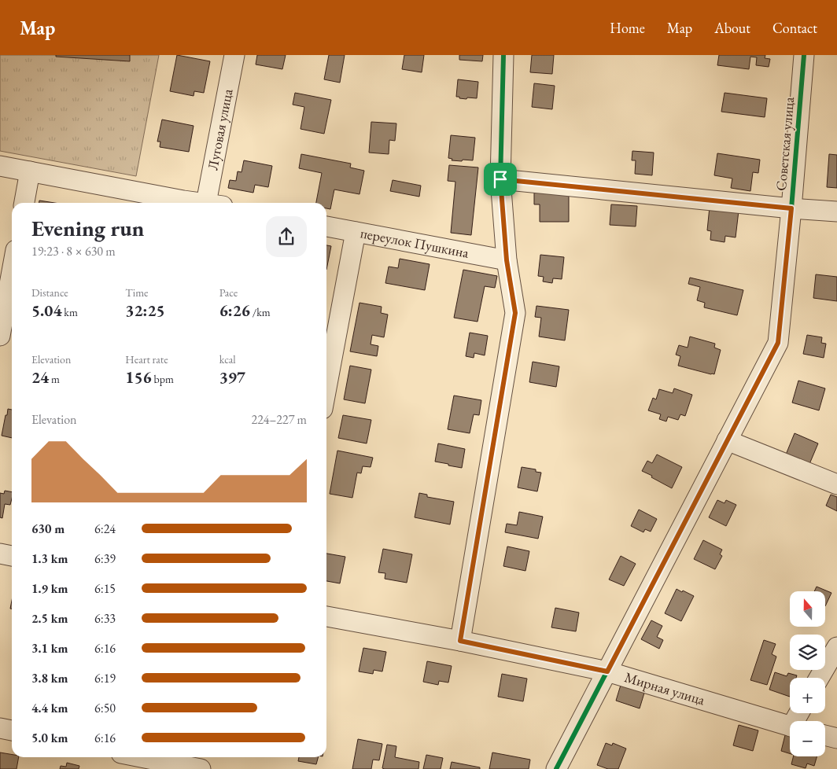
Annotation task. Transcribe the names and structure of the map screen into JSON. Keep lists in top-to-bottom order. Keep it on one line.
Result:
{"streets":{"street":["Луговая улица","Советская улица","переулок Пушкина","Мирная улица"]},"crossings":[["Советская улица","Мирная улица"]],"north":"top","page":{"header":"Map","nav":["Home","Map","About","Contact"],"heading":["Evening run","19:23 · 8 × 630 m"],"stats":[["Distance","5.04 km"],["Time","32:25"],["Pace","6:26 /km"],["Elevation","24 m"],["Heart rate","156 bpm"],["kcal","397"]],"chart":["Elevation","224–227 m"],"list":[{"name":"630 m","note":"6:24"},{"name":"1.3 km","note":"6:39"},{"name":"1.9 km","note":"6:15"},{"name":"2.5 km","note":"6:33"},{"name":"3.1 km","note":"6:16"},{"name":"3.8 km","note":"6:19"},{"name":"4.4 km","note":"6:50"},{"name":"5.0 km","note":"6:16"}],"map_buttons":["+","−"]}}
